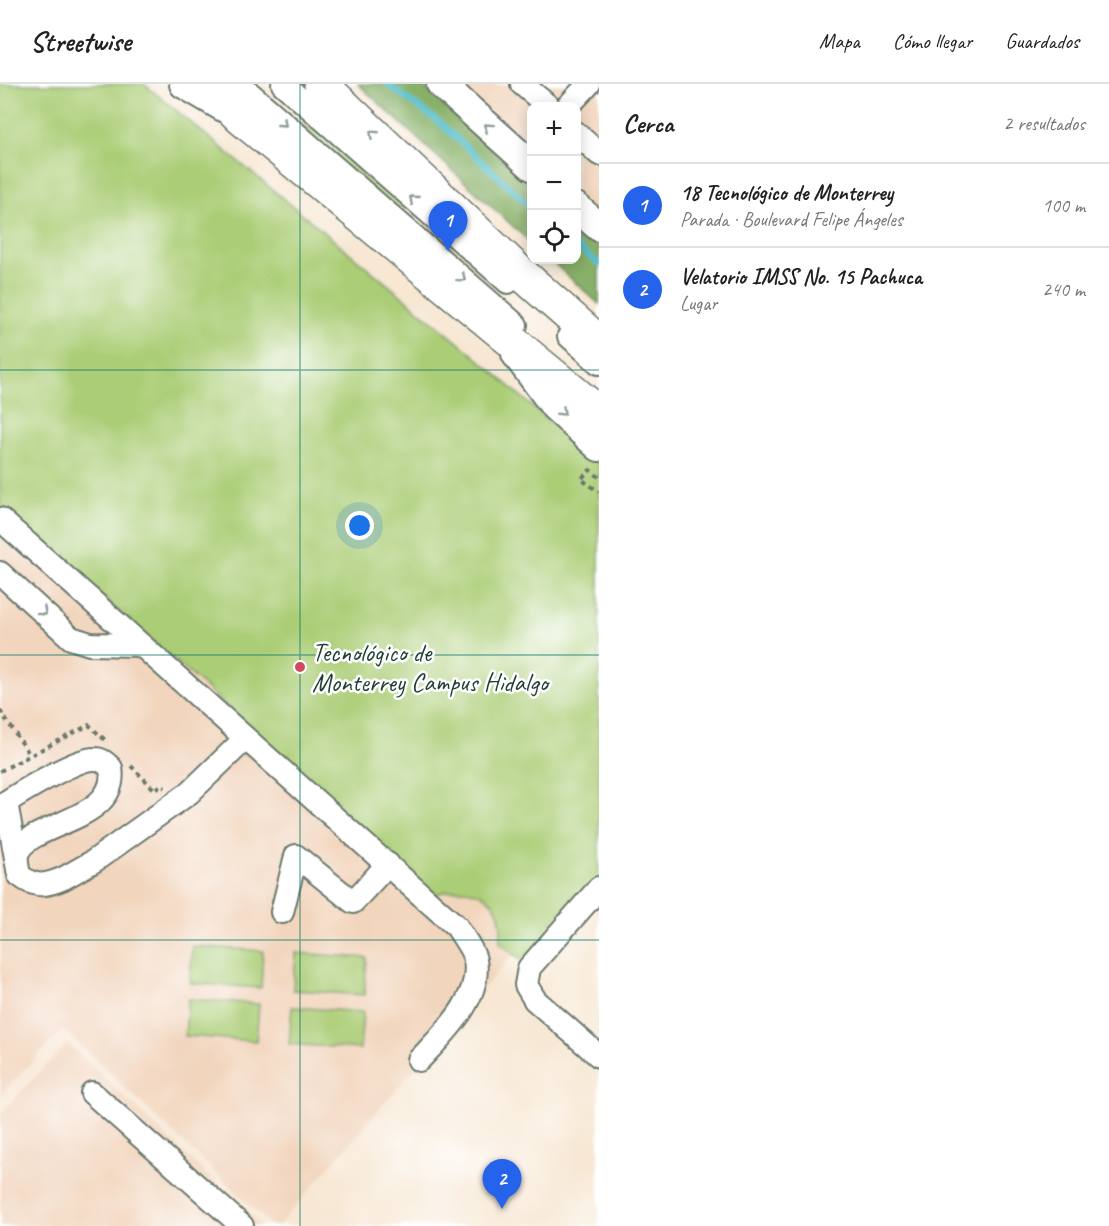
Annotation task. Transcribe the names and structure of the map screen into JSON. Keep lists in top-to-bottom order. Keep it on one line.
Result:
{"places":["Tecnológico de Monterrey Campus Hidalgo"],"page":{"header":"Streetwise","nav":["Mapa","Cómo llegar","Guardados"],"heading":["Cerca","2 resultados"],"map_buttons":["+","−"],"list":[{"mark":"1","name":"18 Tecnológico de Monterrey","note":"Parada · Boulevard Felipe Ángeles","value":"100 m"},{"mark":"2","name":"Velatorio IMSS No. 15 Pachuca","note":"Lugar","value":"240 m"}],"pins":["1","2"]}}
